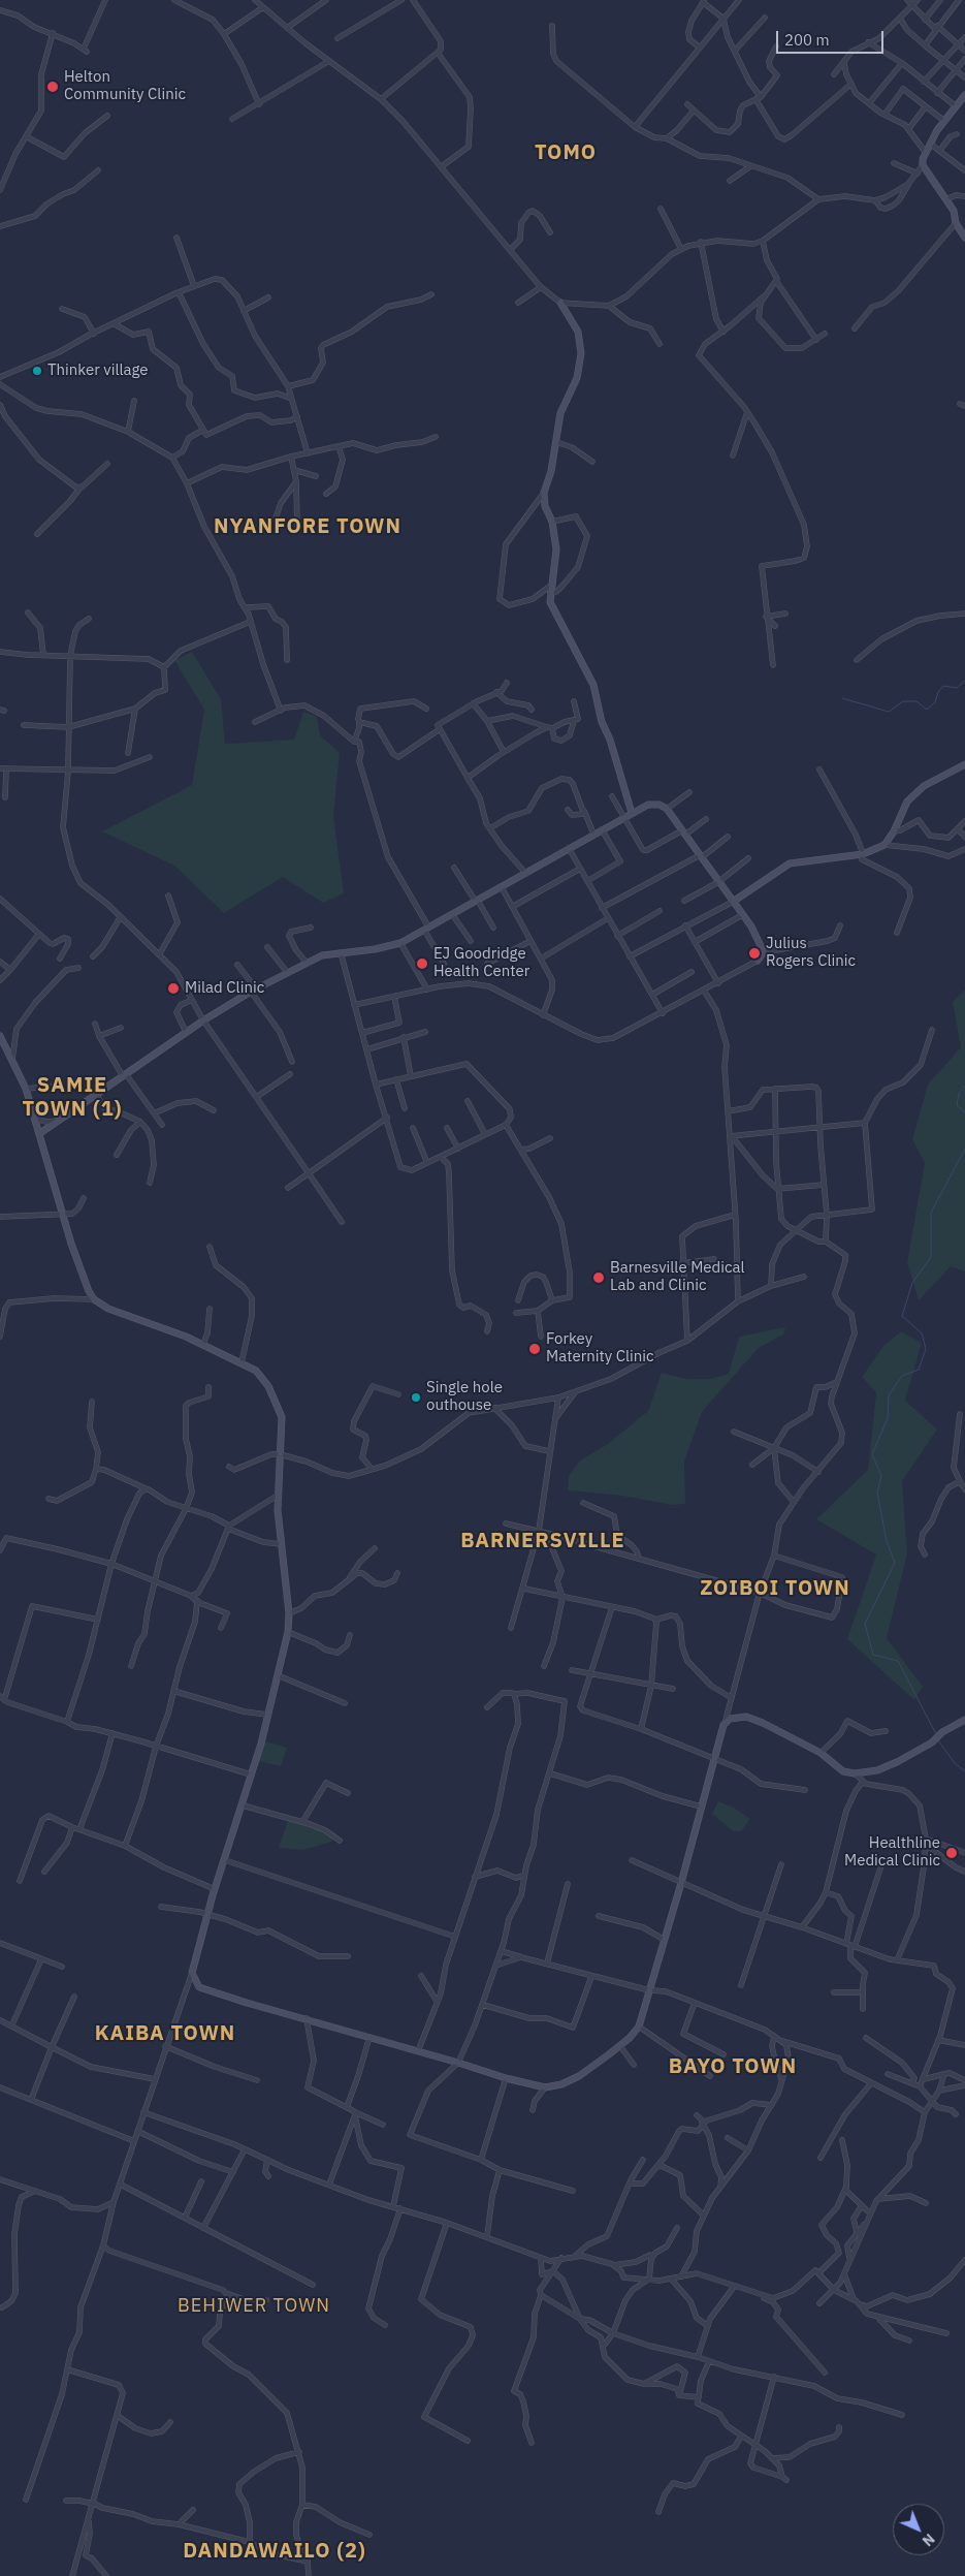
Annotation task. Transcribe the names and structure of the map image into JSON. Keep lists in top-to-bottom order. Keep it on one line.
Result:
{"districts":["TOMO","NYANFORE TOWN","SAMIE TOWN (1)","BARNERSVILLE","ZOIBOI TOWN","KAIBA TOWN","BAYO TOWN","BEHIWER TOWN","DANDAWAILO (2)"],"places":["Helton Community Clinic","Thinker village","Julius Rogers Clinic","EJ Goodridge Health Center","Milad Clinic","Barnesville Medical Lab and Clinic","Forkey Maternity Clinic","Single hole outhouse","Healthline Medical Clinic"],"scale_bar":"200 m","north":"bottom right"}
